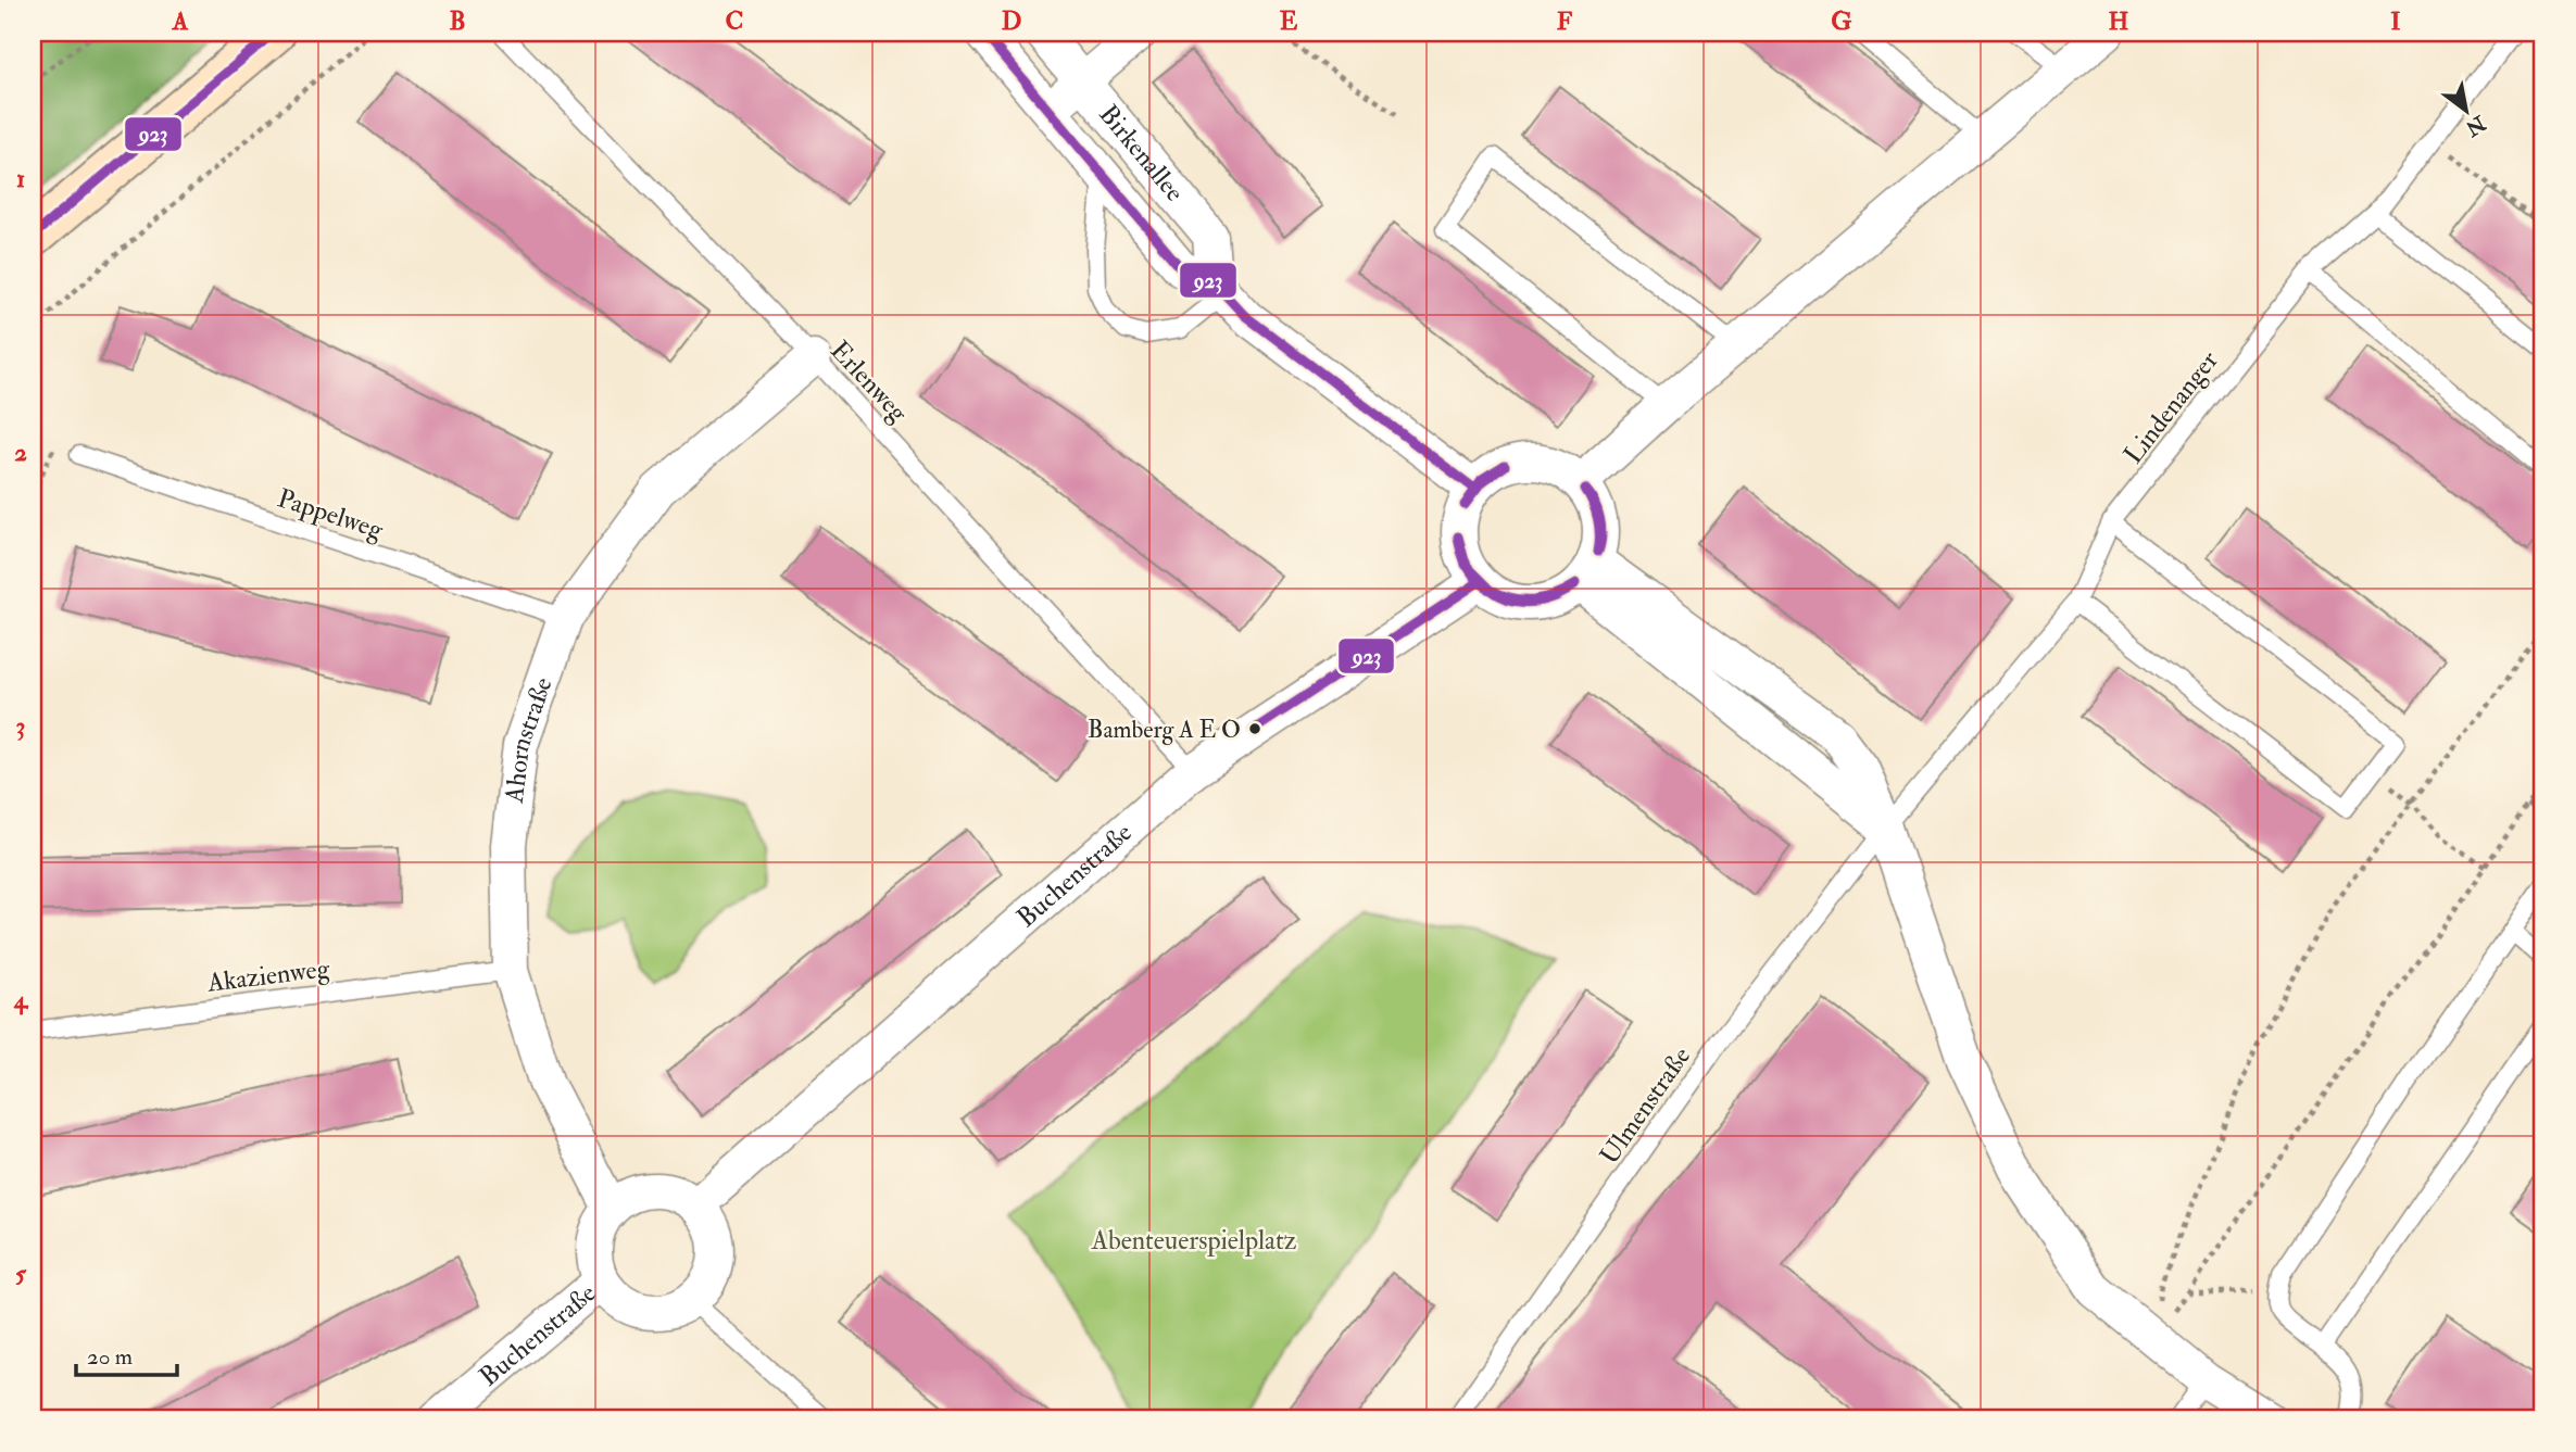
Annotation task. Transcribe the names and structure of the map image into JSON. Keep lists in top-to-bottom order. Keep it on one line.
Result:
{"streets":{"street":["Birkenallee","Ahornstraße","Buchenstraße"],"lane":["Erlenweg","Lindenanger","Pappelweg","Akazienweg","Ulmenstraße"]},"crossings":[["Birkenallee","Buchenstraße"],["Erlenweg","Ahornstraße"],["Erlenweg","Buchenstraße"],["Lindenanger","Ulmenstraße"],["Pappelweg","Ahornstraße"],["Ahornstraße","Buchenstraße"],["Ahornstraße","Akazienweg"]],"parks":["Abenteuerspielplatz"],"places":["Bamberg A E O"],"lines":["transit line 923"],"scale_bar":"20 m","north":"bottom right","grid":{"columns":["A","B","C","D","E","F","G","H","I"],"rows":["1","2","3","4","5"]}}
